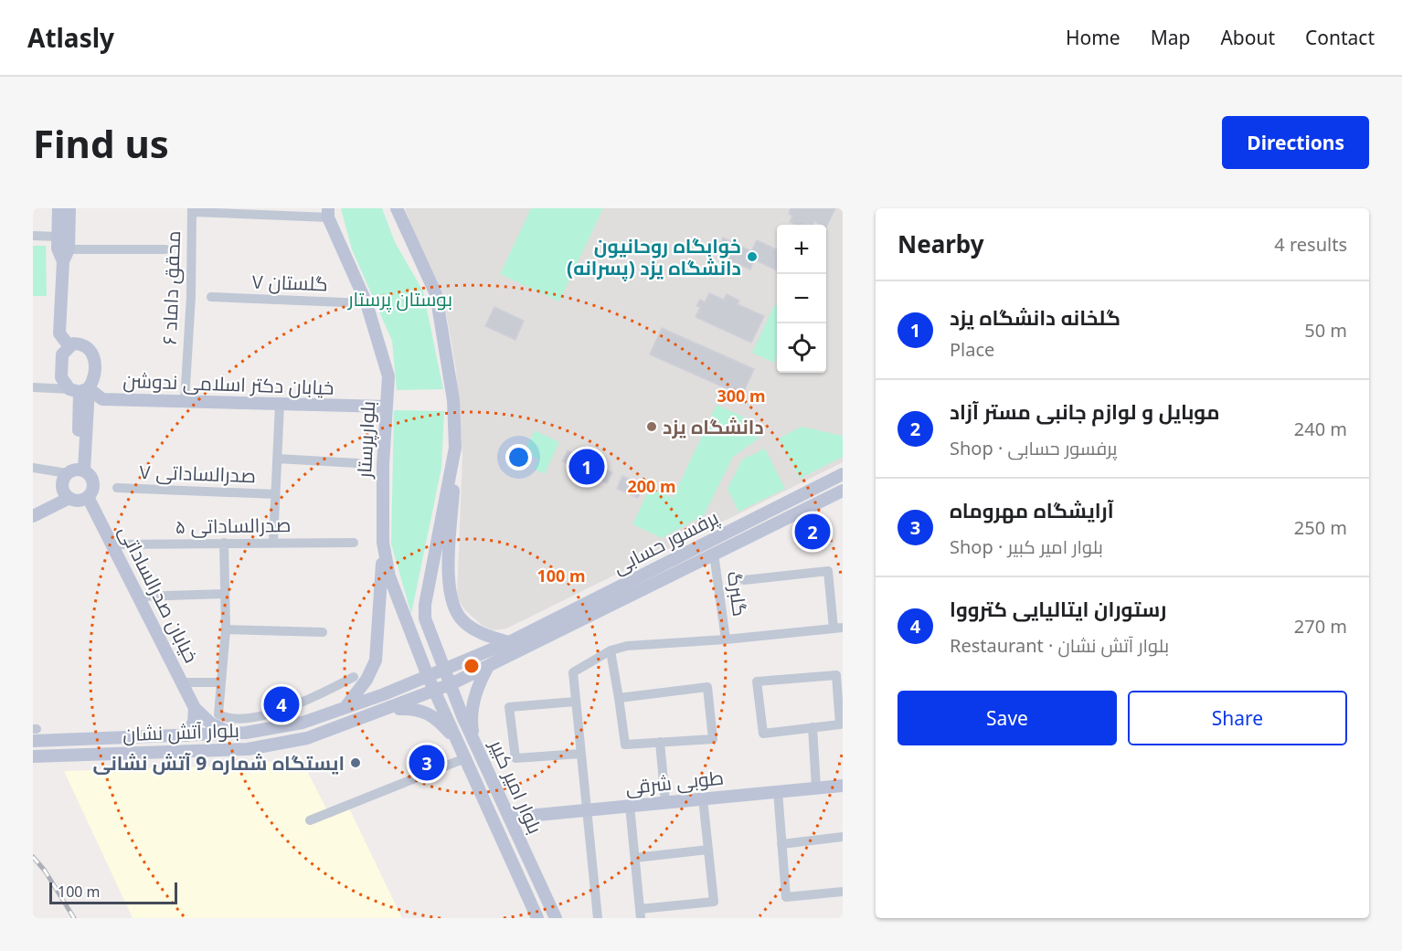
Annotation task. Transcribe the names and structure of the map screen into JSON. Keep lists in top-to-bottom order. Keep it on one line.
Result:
{"streets":{"main road":["خيابان دکتر اسلامی ندوشن","بلوارپرستار","پرفسور حسابی","خیابان صدرالساداتی","بلوار آتش نشان","طوبی شرقی","بلوار امیر کبیر"],"street":["گلستان ۷","محقق داماد ۶","صدرالساداتی ۷","صدرالساداتی ۵","گلبرگ"]},"crossings":[["گلستان ۷","بلوارپرستار"],["محقق داماد ۶","خيابان دکتر اسلامی ندوشن"],["خيابان دکتر اسلامی ندوشن","بلوارپرستار"],["بلوارپرستار","بلوار آتش نشان"],["بلوارپرستار","بلوار امیر کبیر"],["صدرالساداتی ۵","خیابان صدرالساداتی"],["پرفسور حسابی","گلبرگ"],["پرفسور حسابی","بلوار آتش نشان"],["پرفسور حسابی","بلوار امیر کبیر"],["بلوار آتش نشان","بلوار امیر کبیر"],["طوبی شرقی","بلوار امیر کبیر"]],"parks":["بوستان پرستار"],"places":["خوابگاه روحانیون (پسرانه) دانشگاه یزد","دانشگاه یزد","ایستگاه شماره 9 آتش نشانی"],"scale_bar":"100 m","page":{"header":"Atlasly","nav":["Home","Map","About","Contact"],"buttons":["Directions",["Save","Share"]],"title":"Find us","heading":["Nearby","4 results"],"map_buttons":["+","−"],"list":[{"mark":"1","name":"گلخانه دانشگاه یزد","note":"Place","value":"50 m"},{"mark":"2","name":"موبایل و لوازم جانبی مستر آزاد","note":"Shop · پرفسور حسابی","value":"240 m"},{"mark":"3","name":"آرایشگاه مهروماه","note":"Shop · بلوار امیر کبیر","value":"250 m"},{"mark":"4","name":"رستوران ایتالیایی کترووا","note":"Restaurant · بلوار آتش نشان","value":"270 m"}],"pins":["1","2","4","3"],"scale":"100 m"},"rings":["300 m","200 m","100 m"]}
